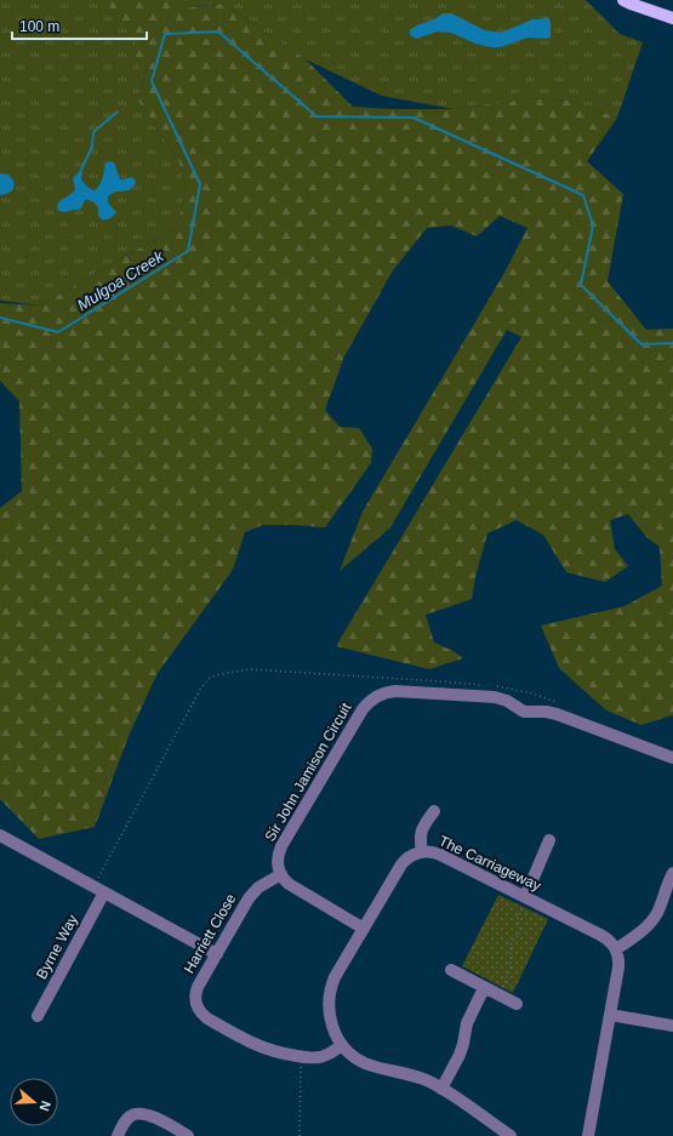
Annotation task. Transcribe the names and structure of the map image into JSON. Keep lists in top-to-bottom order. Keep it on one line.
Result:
{"streets":{"street":["Sir John Jamison Circuit","The Carriageway","Harriett Close","Byrne Way"]},"crossings":[["Sir John Jamison Circuit","Harriett Close"],["The Carriageway","Harriett Close"]],"water":["Mulgoa Creek"],"scale_bar":"100 m","north":"right"}
